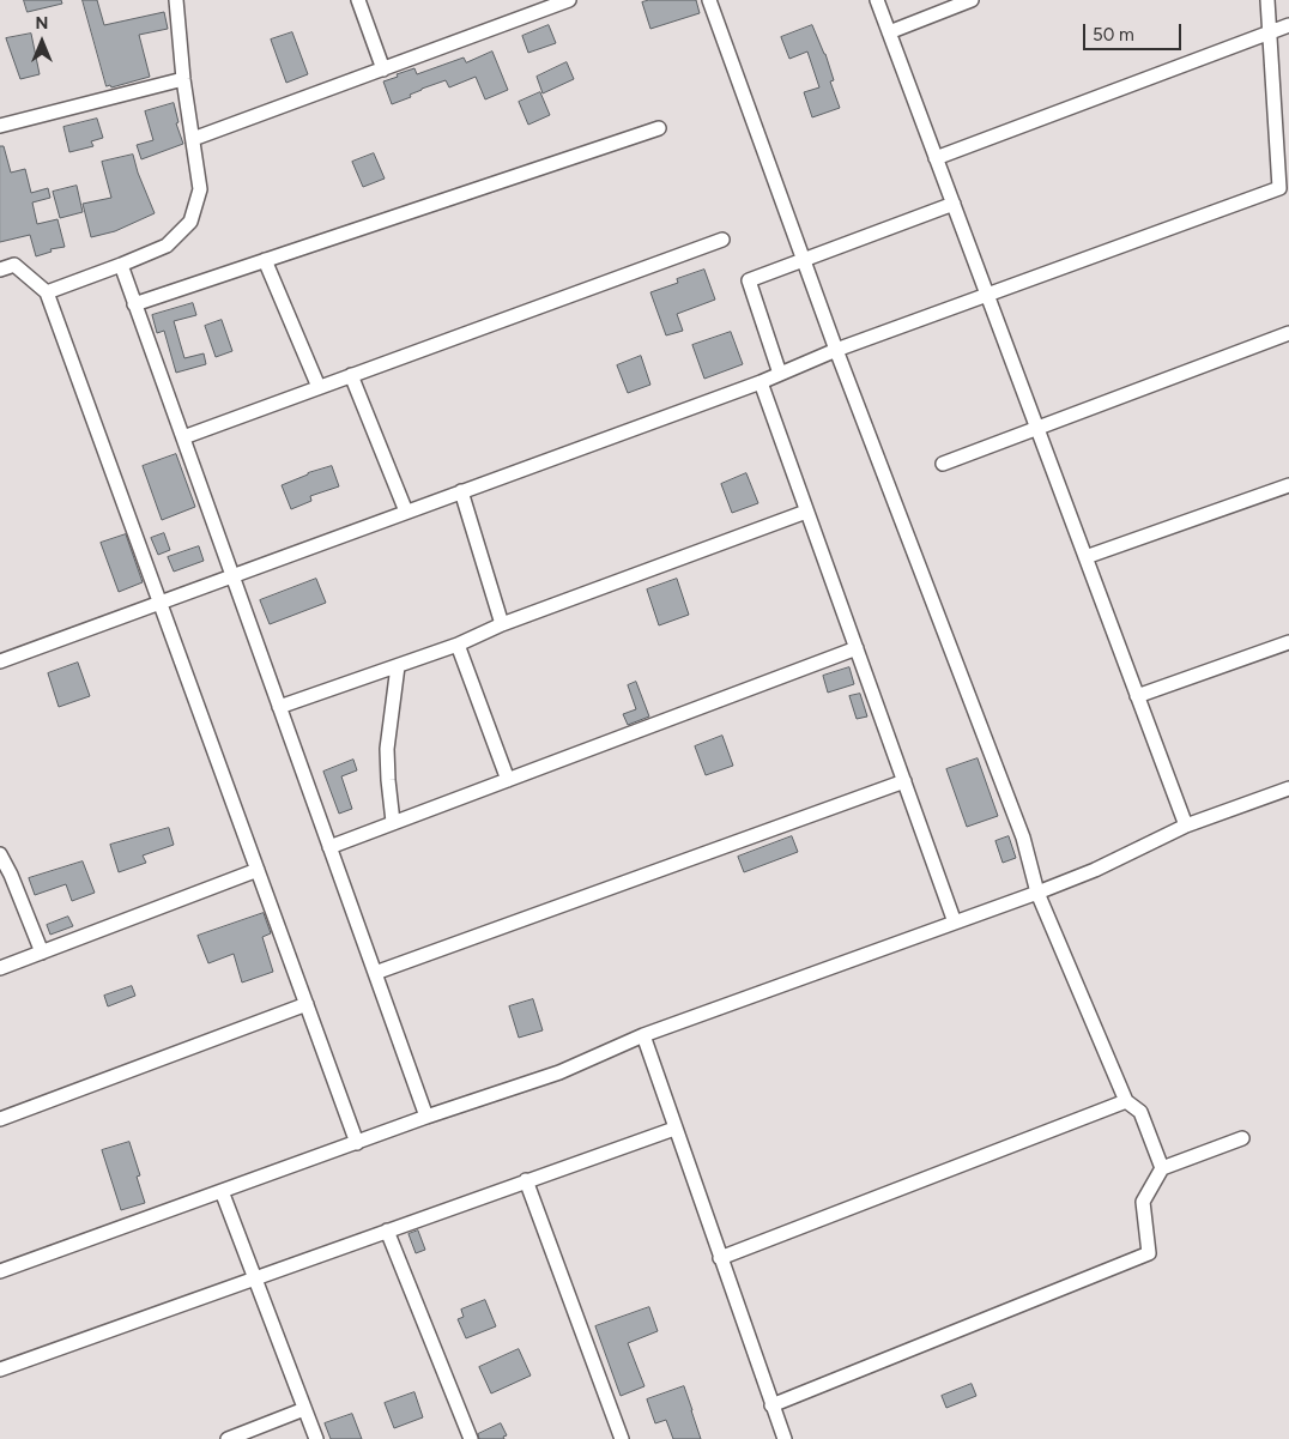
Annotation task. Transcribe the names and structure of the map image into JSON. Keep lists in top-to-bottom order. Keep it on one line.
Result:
{"scale_bar":"50 m","north":"top"}
